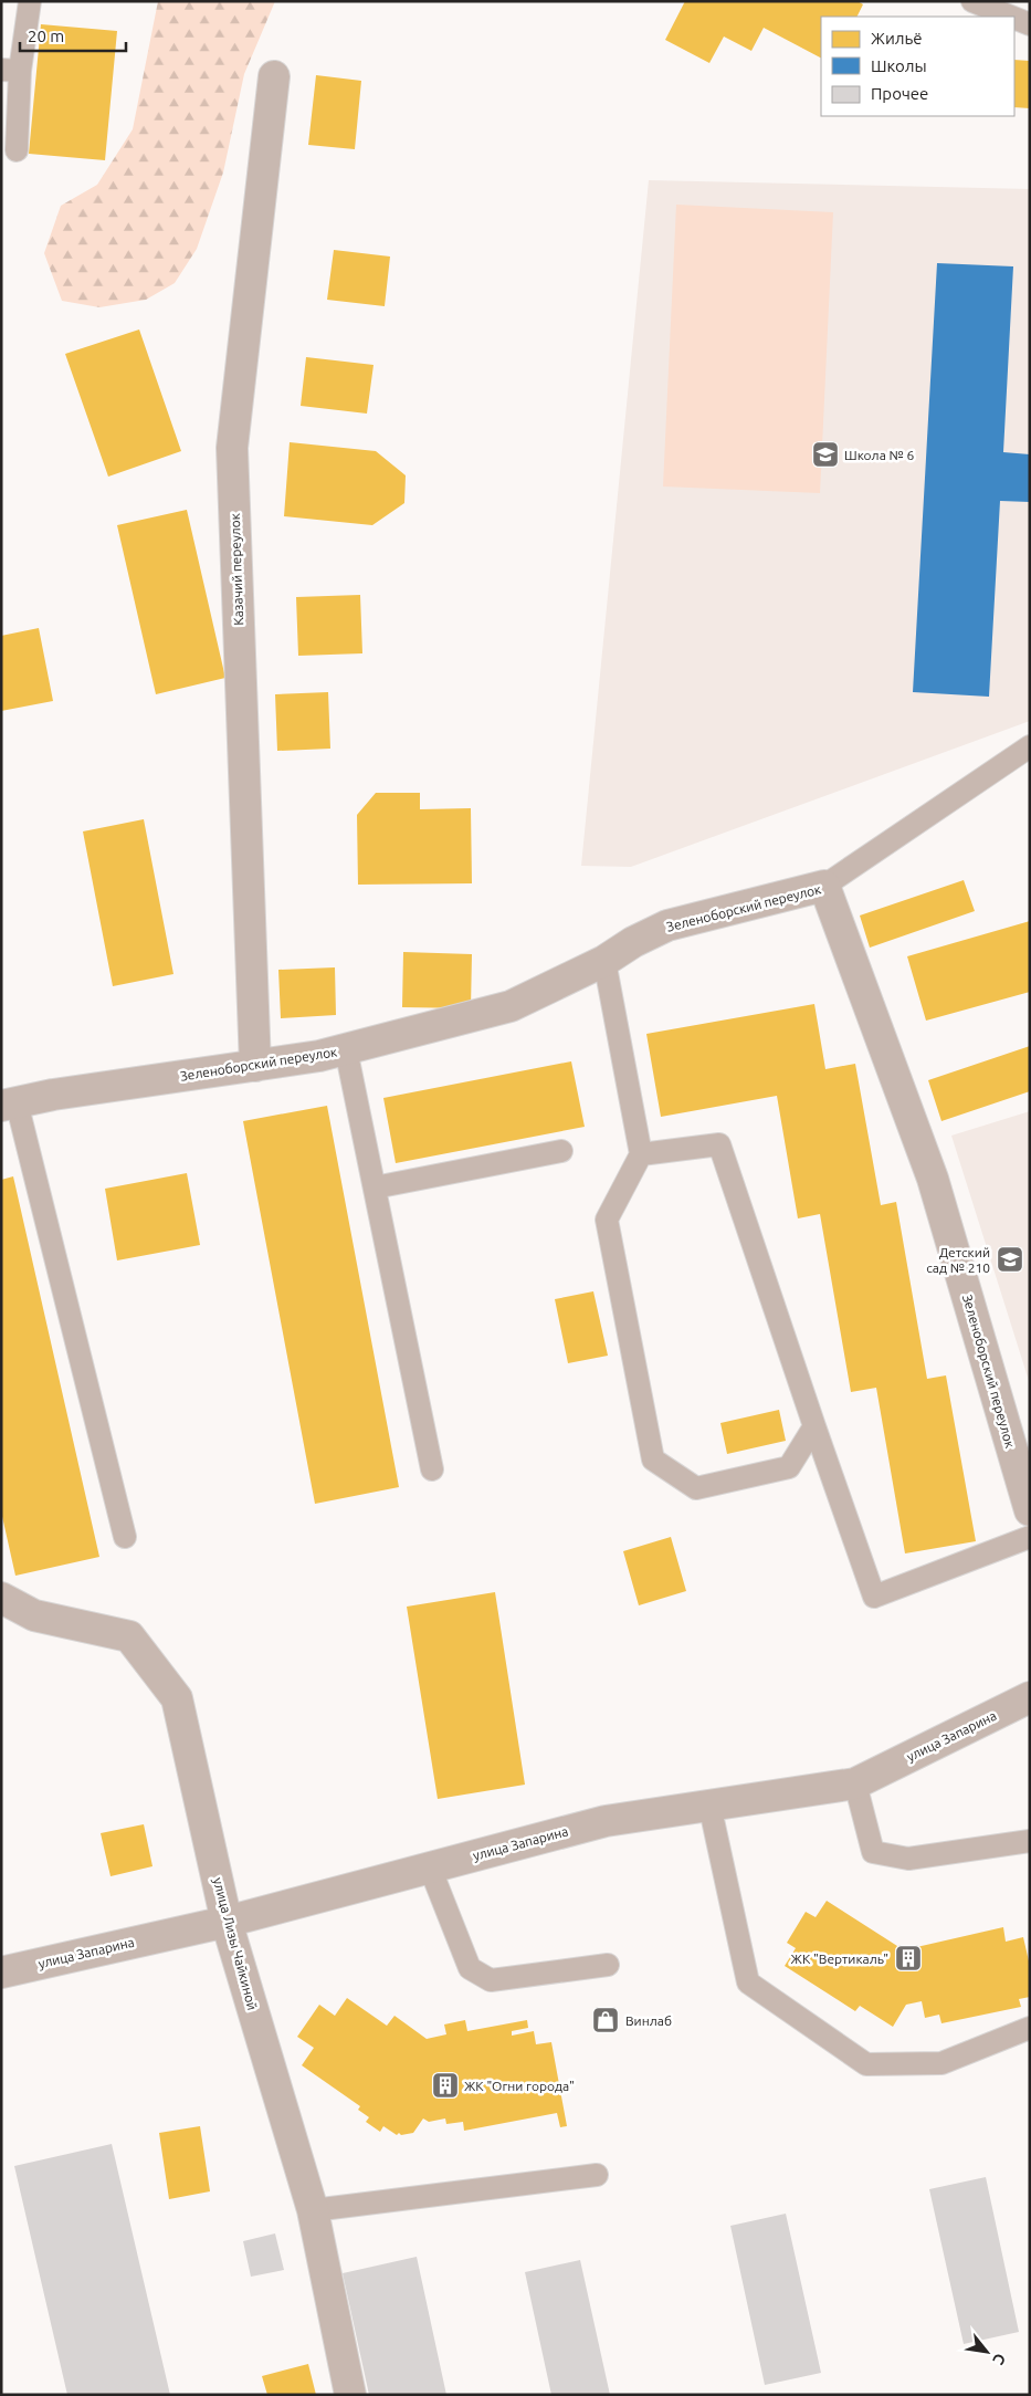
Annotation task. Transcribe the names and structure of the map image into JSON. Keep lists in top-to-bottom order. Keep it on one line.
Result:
{"streets":{"street":["Казачий переулок","Зеленоборский переулок","улица Запарина","улица Лизы Чайкиной"]},"crossings":[["Казачий переулок","Зеленоборский переулок"],["улица Запарина","улица Лизы Чайкиной"]],"places":{"school or university":["Школа № 6","Детский сад № 210"],"building":["ЖК \"Вертикаль\"","ЖК \"Огни города\""],"shop":["Винлаб"]},"legend":["Жильё","Школы","Прочее"],"scale_bar":"20 m","north":"bottom right"}
